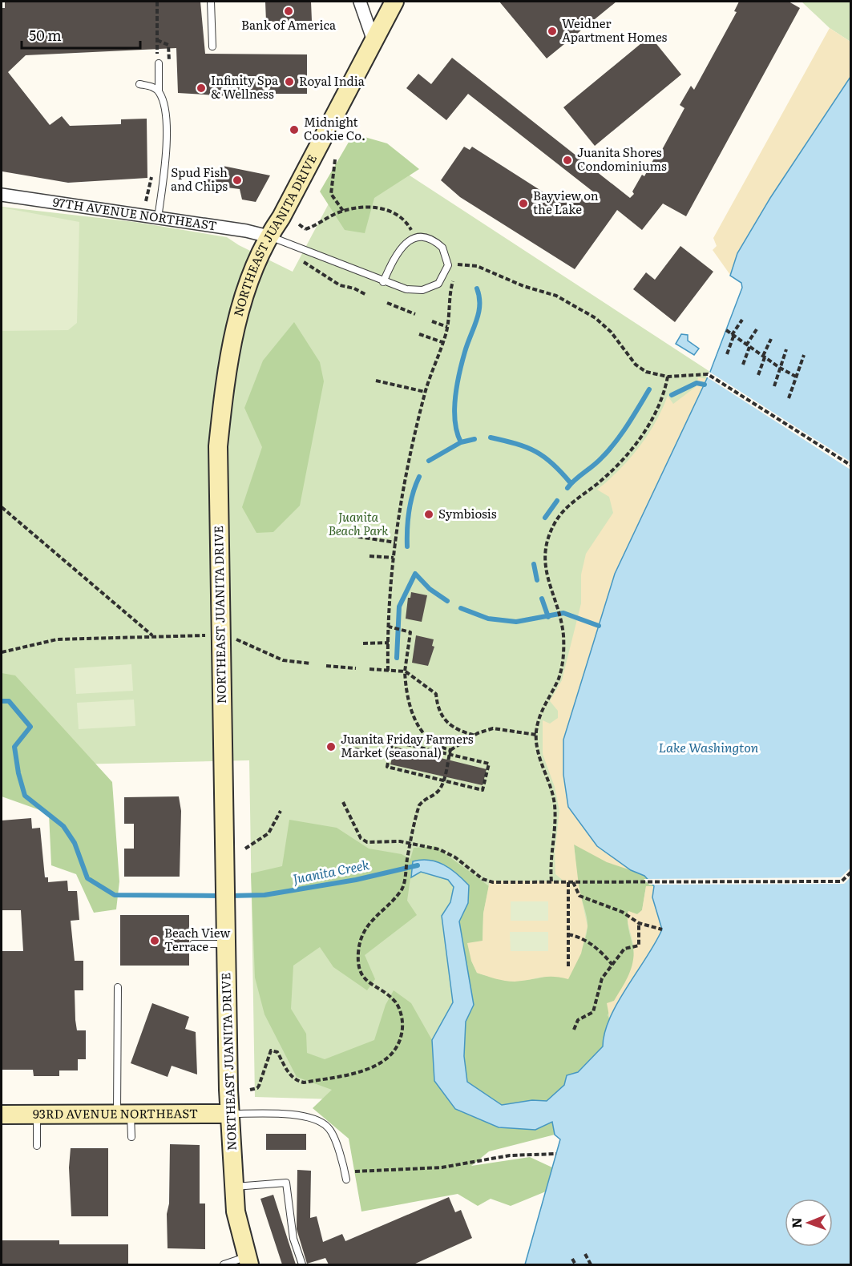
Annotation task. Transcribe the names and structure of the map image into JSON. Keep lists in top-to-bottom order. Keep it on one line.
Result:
{"streets":{"main road":["NORTHEAST JUANITA DRIVE","93RD AVENUE NORTHEAST"],"street":["97TH AVENUE NORTHEAST"]},"crossings":[["97TH AVENUE NORTHEAST","NORTHEAST JUANITA DRIVE"],["NORTHEAST JUANITA DRIVE","93RD AVENUE NORTHEAST"]],"water":["Lake Washington","Juanita Creek"],"parks":["Juanita Beach Park"],"places":["Bank of America","Weidner Apartment Homes","Royal India","Infinity Spa & Wellness","Midnight Cookie Co.","Juanita Shores Condominiums","Spud Fish and Chips","Bayview on the Lake","Symbiosis","Juanita Friday Farmers Market (seasonal)","Beach View Terrace"],"scale_bar":"50 m","north":"left"}
